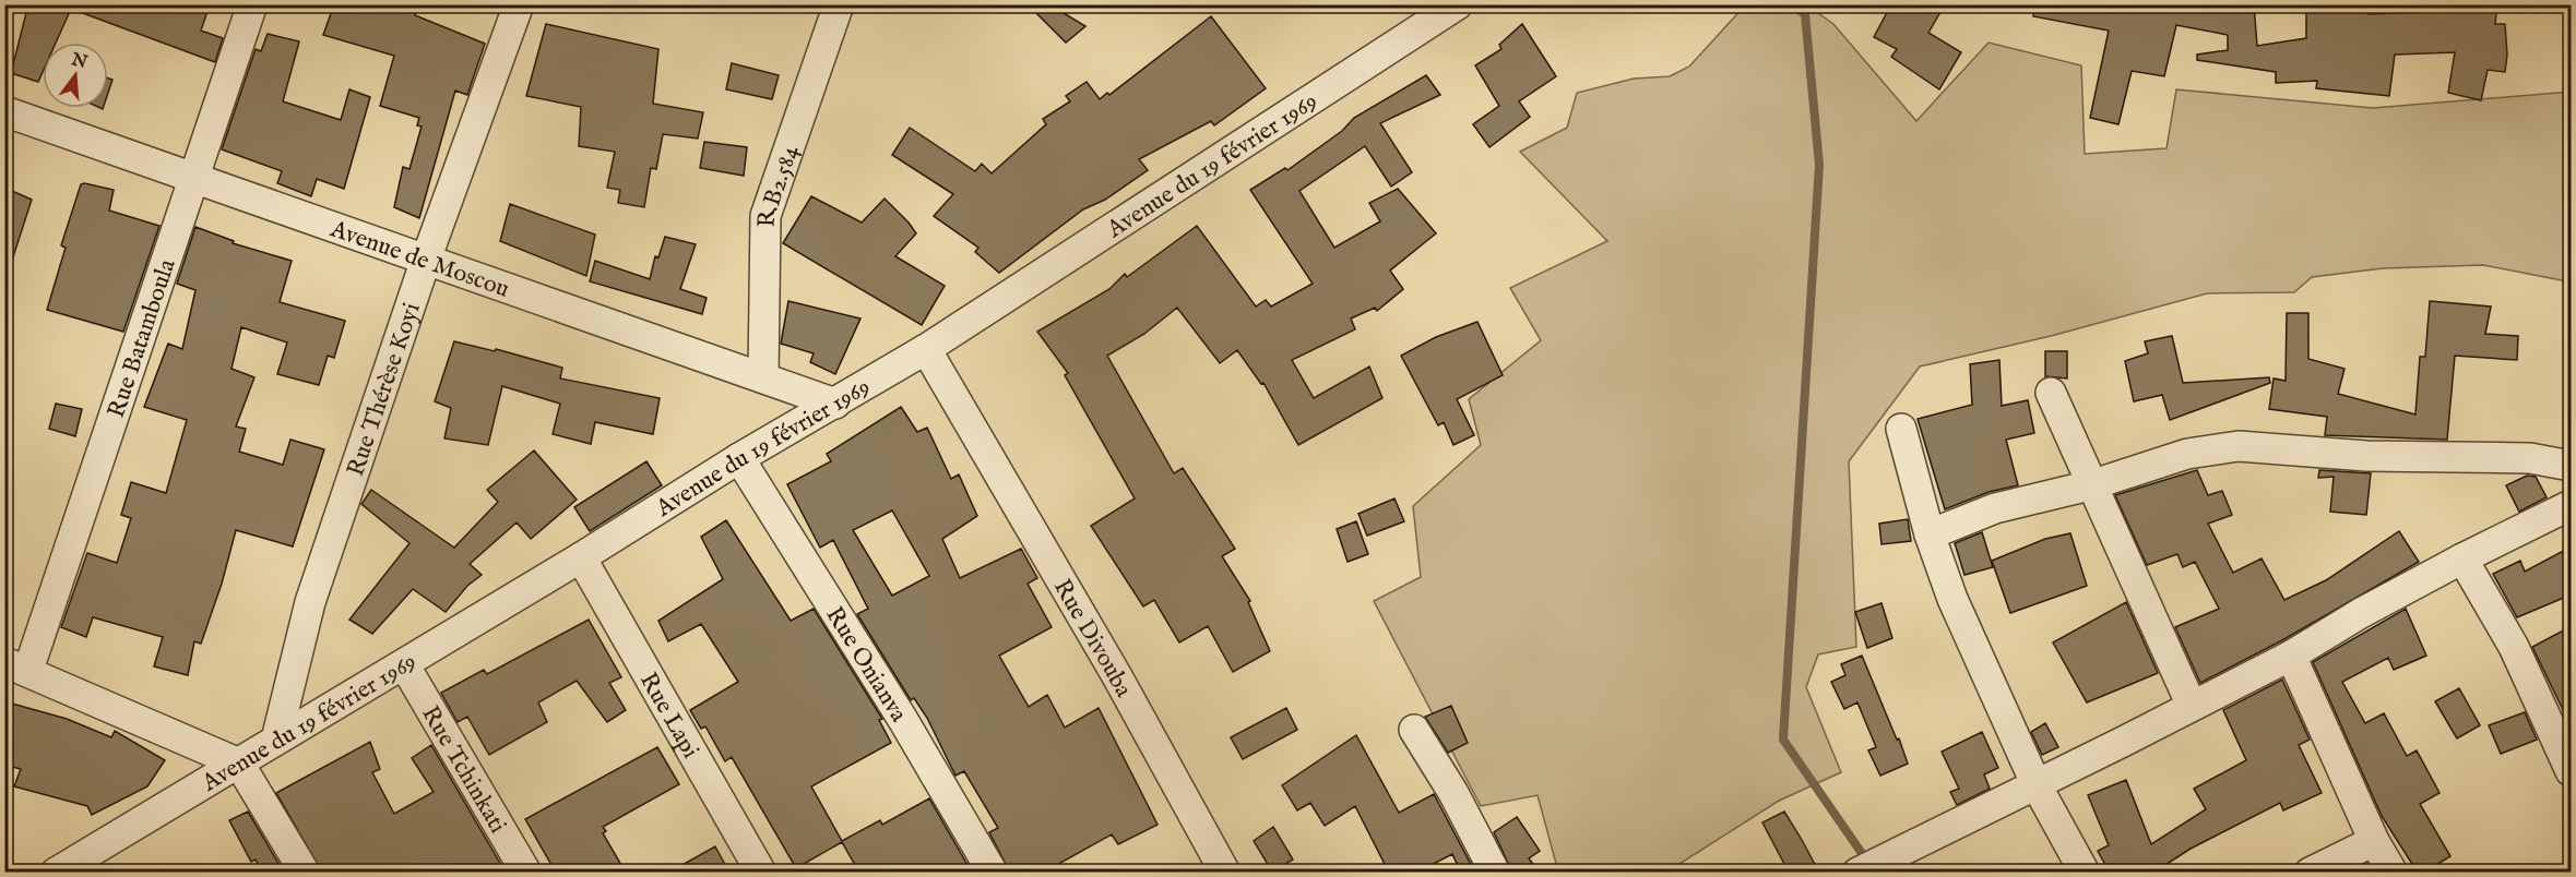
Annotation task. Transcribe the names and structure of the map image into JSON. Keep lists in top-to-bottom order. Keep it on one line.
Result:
{"streets":{"street":["Avenue du 19 février 1969","R.B2.584","Avenue de Moscou","Rue Batamboula","Rue Thérèse Koyi","Rue Divouba","Rue Onianva","Rue Lapi","Rue Tchinkati"]},"crossings":[["Avenue du 19 février 1969","Avenue de Moscou"],["Avenue du 19 février 1969","Rue Thérèse Koyi"],["Avenue du 19 février 1969","Rue Divouba"],["Avenue du 19 février 1969","Rue Onianva"],["Avenue du 19 février 1969","Rue Lapi"],["Avenue du 19 février 1969","Rue Tchinkati"],["R.B2.584","Avenue de Moscou"],["Avenue de Moscou","Rue Batamboula"],["Avenue de Moscou","Rue Thérèse Koyi"]],"north":"top"}
